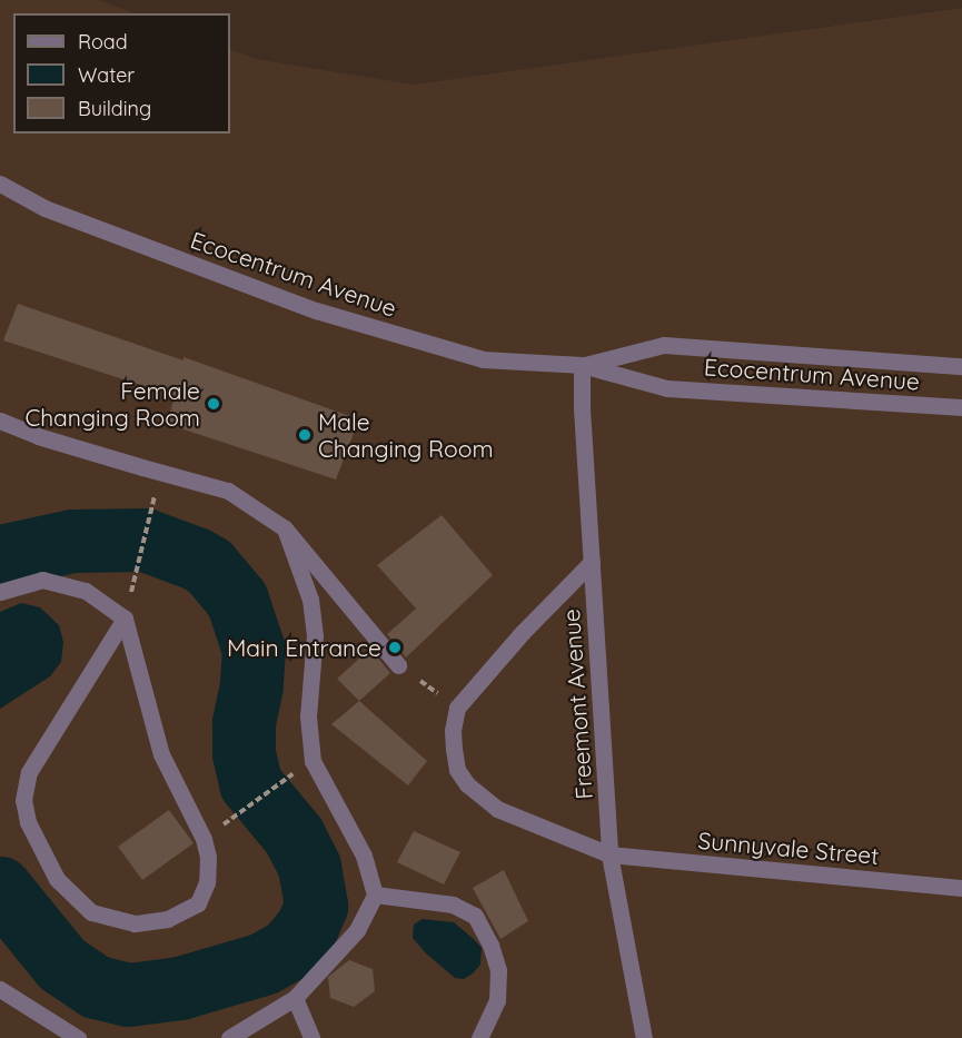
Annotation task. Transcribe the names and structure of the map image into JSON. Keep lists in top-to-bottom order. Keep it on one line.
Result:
{"streets":{"street":["Ecocentrum Avenue","Freemont Avenue","Sunnyvale Street"]},"crossings":[["Ecocentrum Avenue","Freemont Avenue"],["Freemont Avenue","Sunnyvale Street"]],"places":["Female Changing Room","Male Changing Room","Main Entrance"],"legend":["Road","Water","Building"]}
